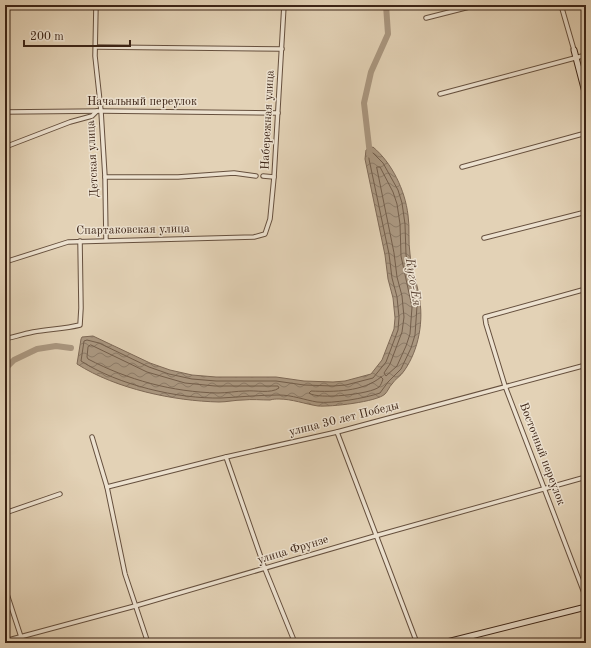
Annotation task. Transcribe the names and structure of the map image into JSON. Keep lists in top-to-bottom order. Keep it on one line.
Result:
{"streets":{"street":["Начальный переулок","Набережная улица","Детская улица","Спартаковская улица","улица 30 лет Победы","Восточный переулок","улица Фрунзе"]},"crossings":[["Начальный переулок","Набережная улица"],["Начальный переулок","Детская улица"],["Набережная улица","Спартаковская улица"],["Детская улица","Спартаковская улица"],["улица 30 лет Победы","Восточный переулок"],["Восточный переулок","улица Фрунзе"]],"water":["Куго-Ея"],"scale_bar":"200 m"}
